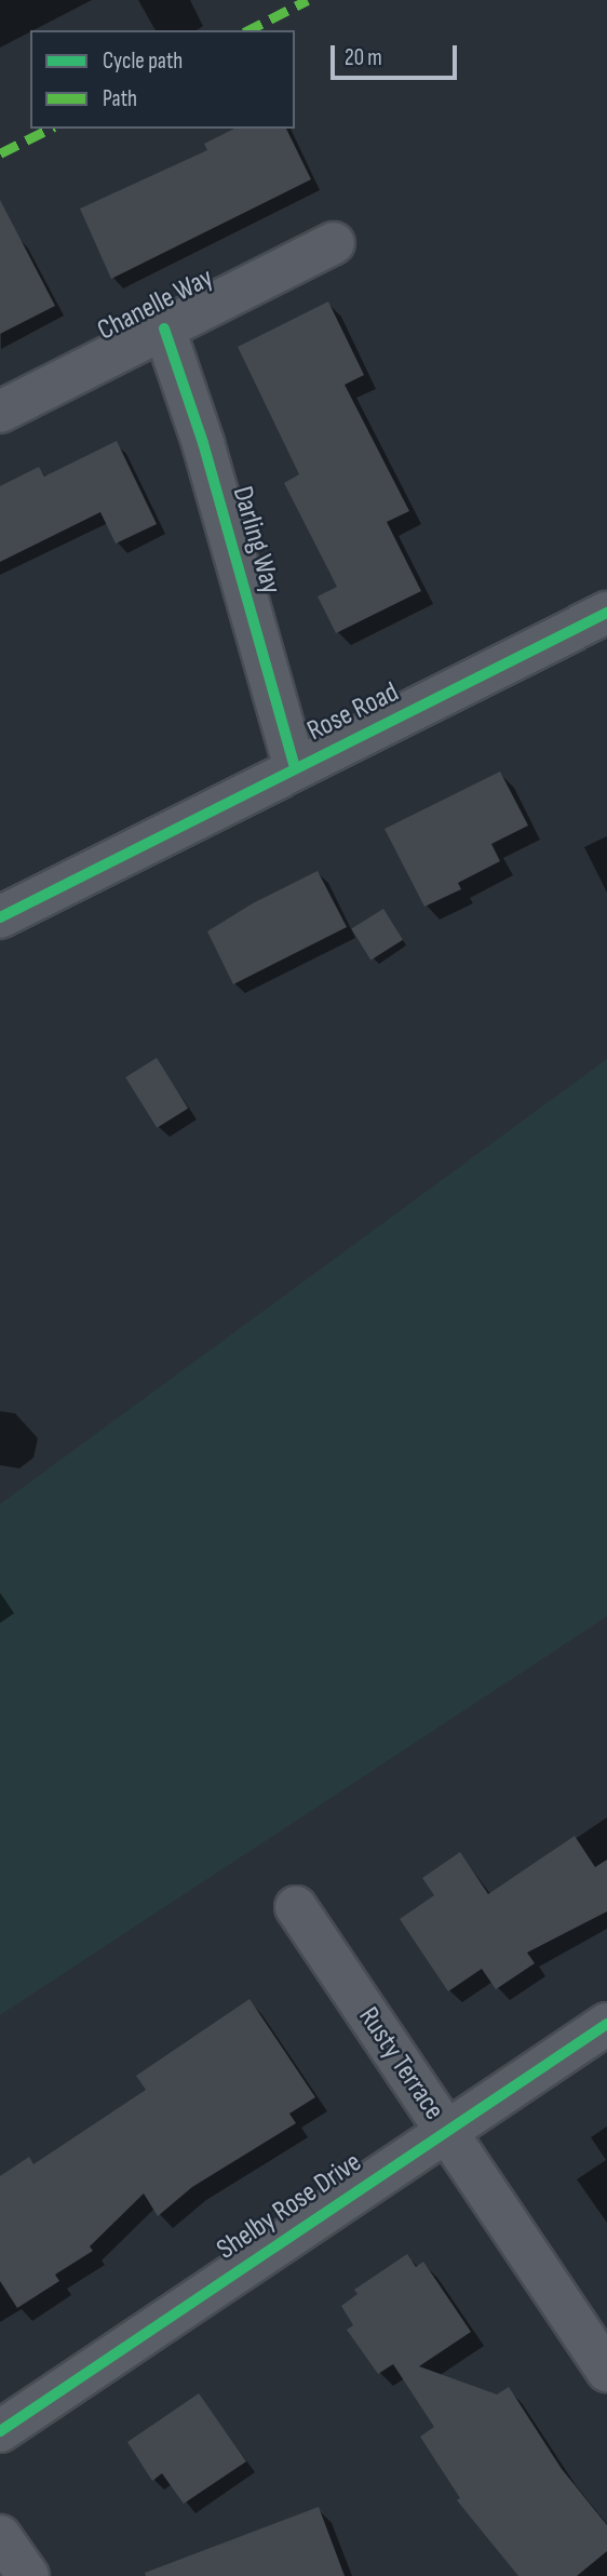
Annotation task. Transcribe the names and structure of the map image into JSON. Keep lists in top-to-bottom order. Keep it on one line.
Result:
{"streets":{"street":["Chanelle Way","Darling Way","Rose Road","Rusty Terrace","Shelby Rose Drive"]},"crossings":[["Chanelle Way","Darling Way"],["Darling Way","Rose Road"],["Rusty Terrace","Shelby Rose Drive"]],"legend":["Cycle path","Path"],"scale_bar":"20 m"}
